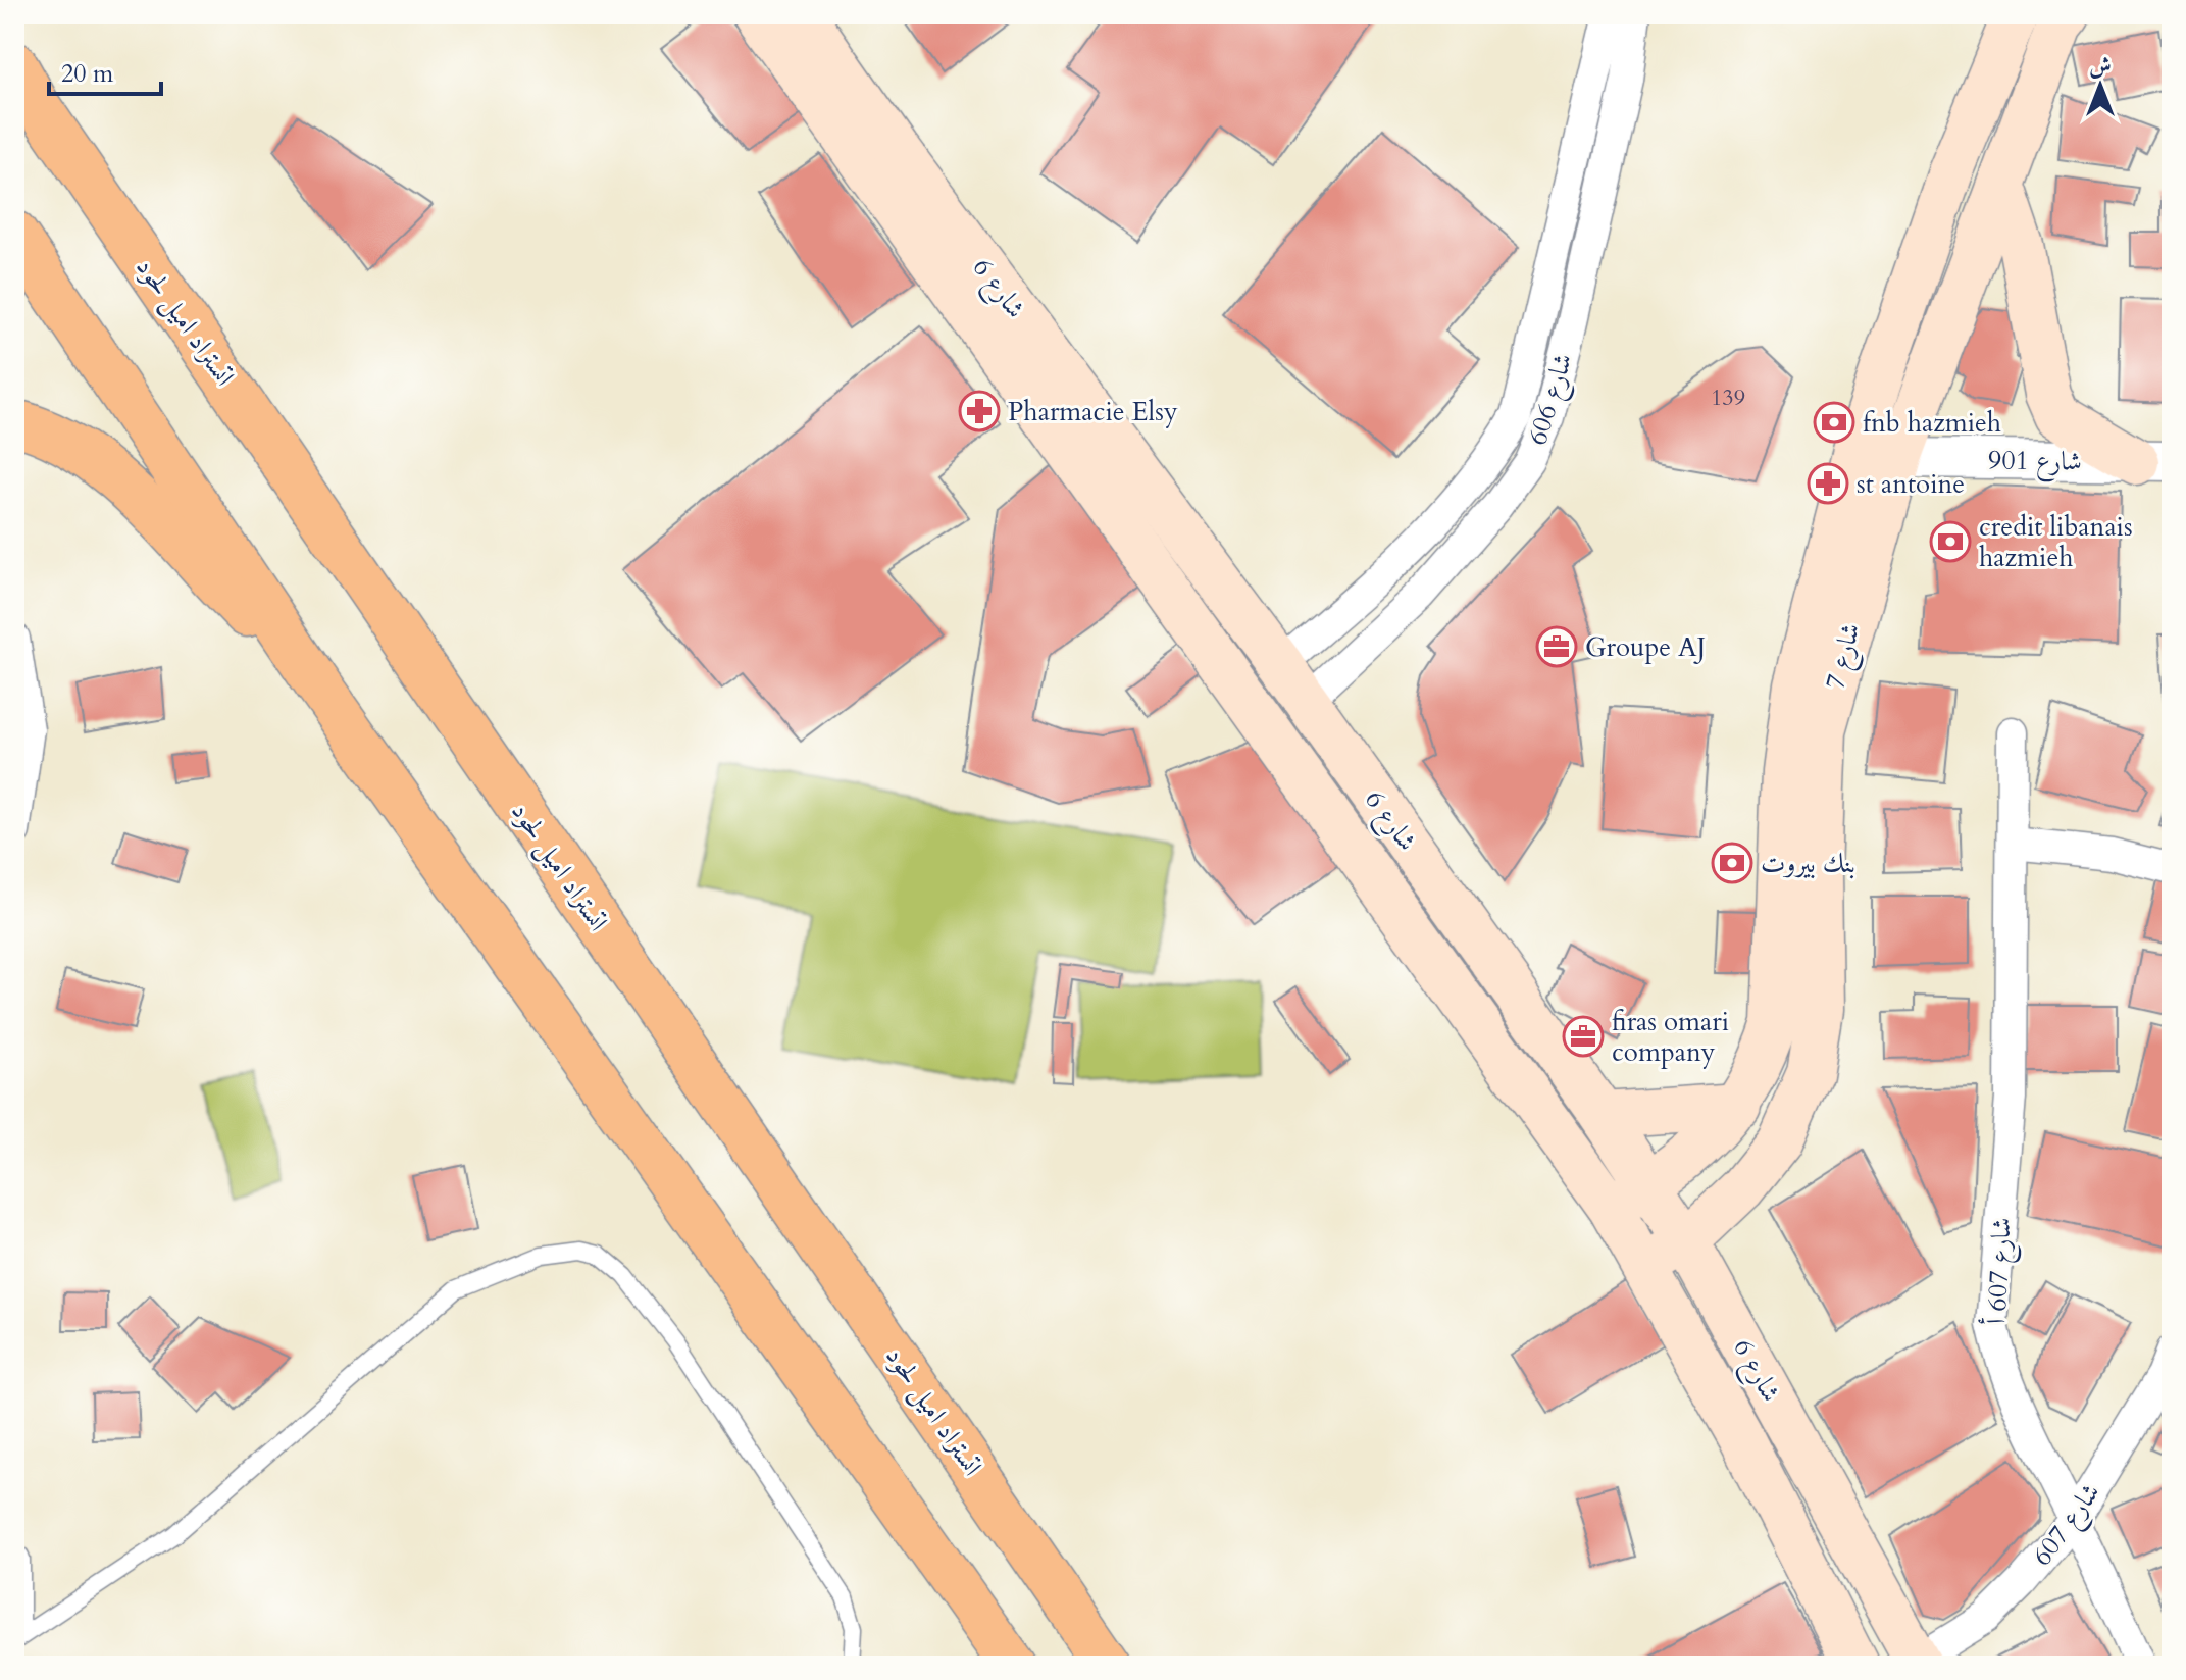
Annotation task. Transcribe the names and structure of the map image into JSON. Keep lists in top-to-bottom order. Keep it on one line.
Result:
{"streets":{"highway":["اتستراد اميل لحود"],"main road":["شارع 6","شارع 7"],"street":["شارع 606","شارع 901","شارع 607 أ","شارع 607"]},"crossings":[["شارع 6","شارع 606"],["شارع 6","شارع 7"],["شارع 6","شارع 607"],["شارع 901","شارع 7"],["شارع 607 أ","شارع 607"]],"places":{"pharmacy":["Pharmacie Elsy","st antoine"],"bank":["fnb hazmieh","credit libanais hazmieh","بنك بيروت"],"office":["Groupe AJ","firas omari company"]},"house_numbers":["139"],"scale_bar":"20 m","north":"top"}
